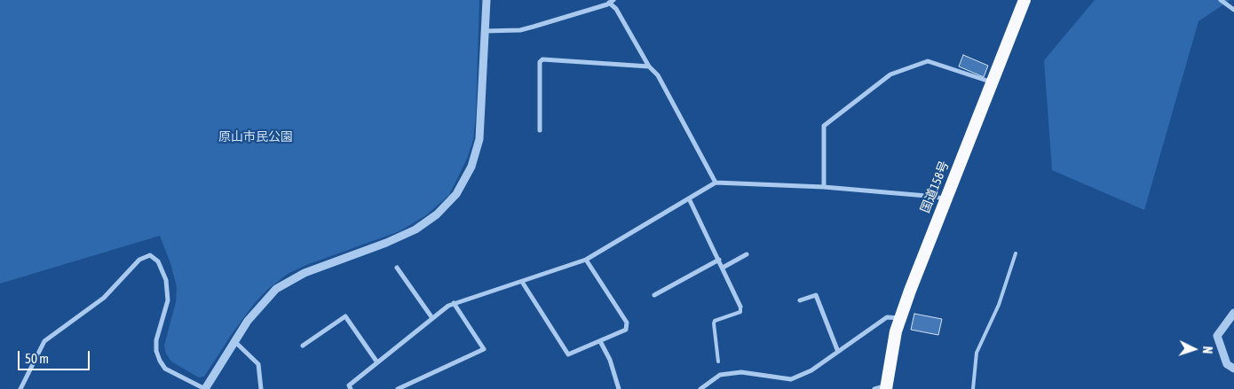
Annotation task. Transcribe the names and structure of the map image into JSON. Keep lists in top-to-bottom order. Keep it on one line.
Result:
{"streets":{"highway":["国道158号"]},"parks":["原山市民公園"],"scale_bar":"50 m","north":"right"}
